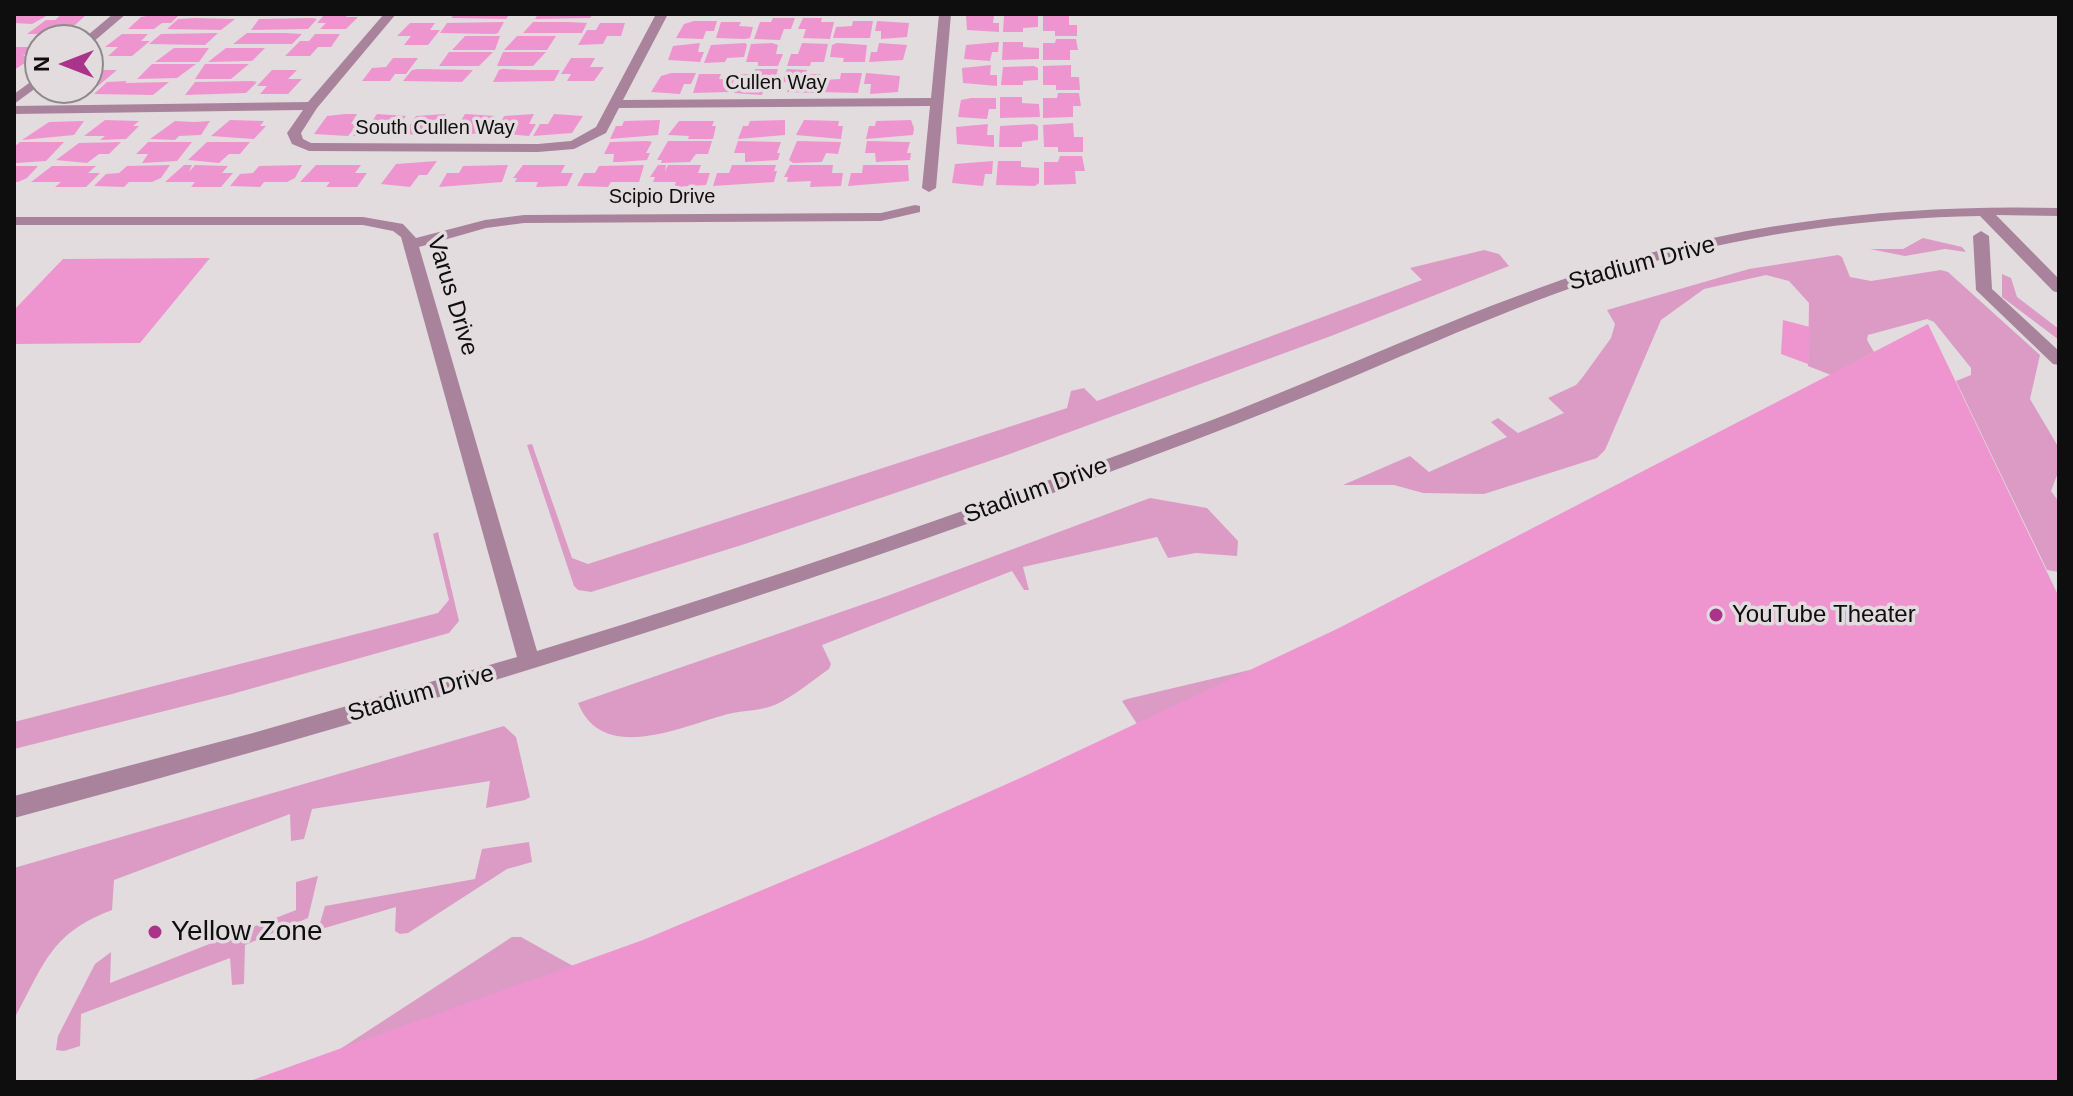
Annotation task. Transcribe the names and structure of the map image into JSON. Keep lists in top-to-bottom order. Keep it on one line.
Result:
{"streets":{"street":["Cullen Way","South Cullen Way","Scipio Drive","Stadium Drive","Varus Drive"]},"crossings":[["Cullen Way","South Cullen Way"],["Scipio Drive","Varus Drive"],["Stadium Drive","Varus Drive"]],"places":["YouTube Theater","Yellow Zone"],"north":"left"}
